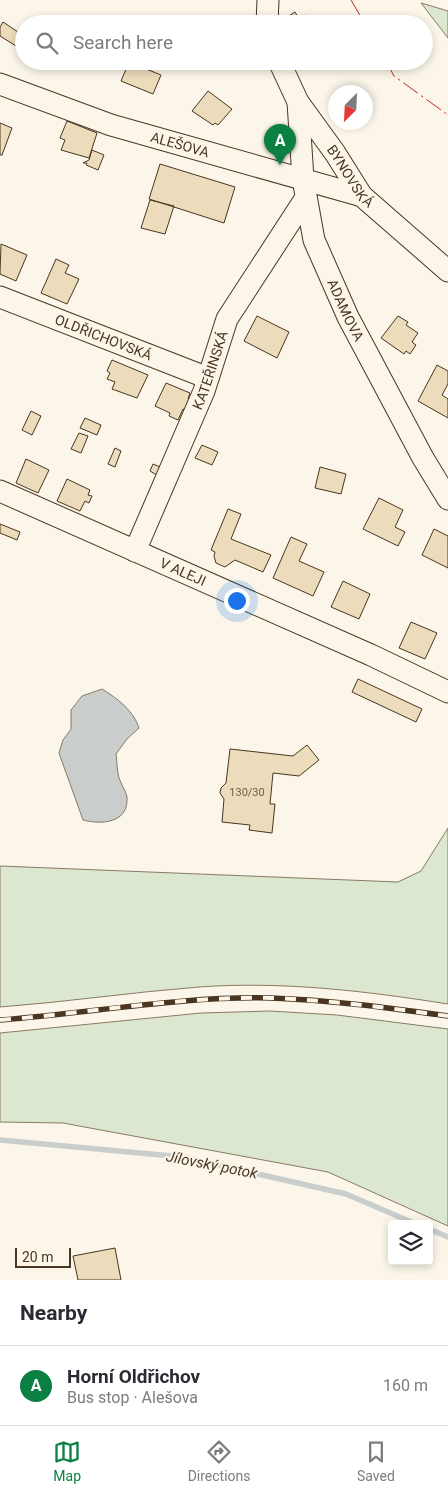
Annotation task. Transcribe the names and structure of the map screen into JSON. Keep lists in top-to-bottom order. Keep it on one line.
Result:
{"streets":{"street":["ALEŠOVA","BYNOVSKÁ","ADAMOVA","OLDŘICHOVSKÁ","KATEŘINSKÁ","V ALEJI"]},"crossings":[["ALEŠOVA","BYNOVSKÁ"],["ALEŠOVA","ADAMOVA"],["ALEŠOVA","KATEŘINSKÁ"],["BYNOVSKÁ","ADAMOVA"],["ADAMOVA","KATEŘINSKÁ"],["OLDŘICHOVSKÁ","KATEŘINSKÁ"],["KATEŘINSKÁ","V ALEJI"]],"water":["Jílovský potok"],"house_numbers":["130/30"],"scale_bar":"20 m","north":"bottom left","page":{"search":"Search here","pins":"A","scale":"20 m","heading":"Nearby","list":[{"mark":"A","name":"Horní Oldřichov","note":"Bus stop · Alešova","value":"160 m"}],"nav":["Map","Directions","Saved"]}}
